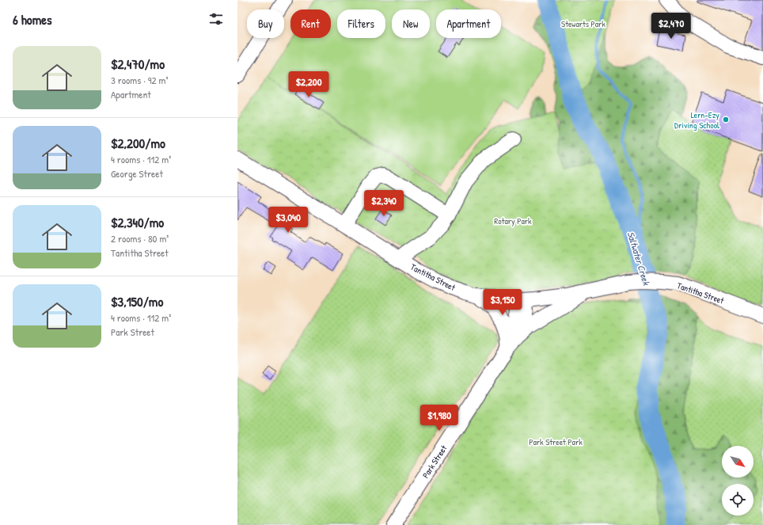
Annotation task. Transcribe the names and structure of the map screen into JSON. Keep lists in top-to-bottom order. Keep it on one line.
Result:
{"streets":{"street":["Tantitha Street","Park Street"]},"crossings":[["Tantitha Street","Park Street"]],"water":["Saltwater Creek"],"parks":["Stewarts Park","Rotary Park","Park Street Park"],"places":["Lern-Ezy Driving School"],"north":"bottom right","page":{"heading":"6 homes","chip":["Buy","Rent","Filters","New","Apartment"],"price":["$2,470","$2,200","$2,340","$3,040","$3,150","$1,980"],"list":[{"name":"$2,470/mo","note":"3 rooms · 92 m² · Apartment"},{"name":"$2,200/mo","note":"4 rooms · 112 m² · George Street"},{"name":"$2,340/mo","note":"2 rooms · 80 m² · Tantitha Street"},{"name":"$3,150/mo","note":"4 rooms · 112 m² · Park Street"}]}}
